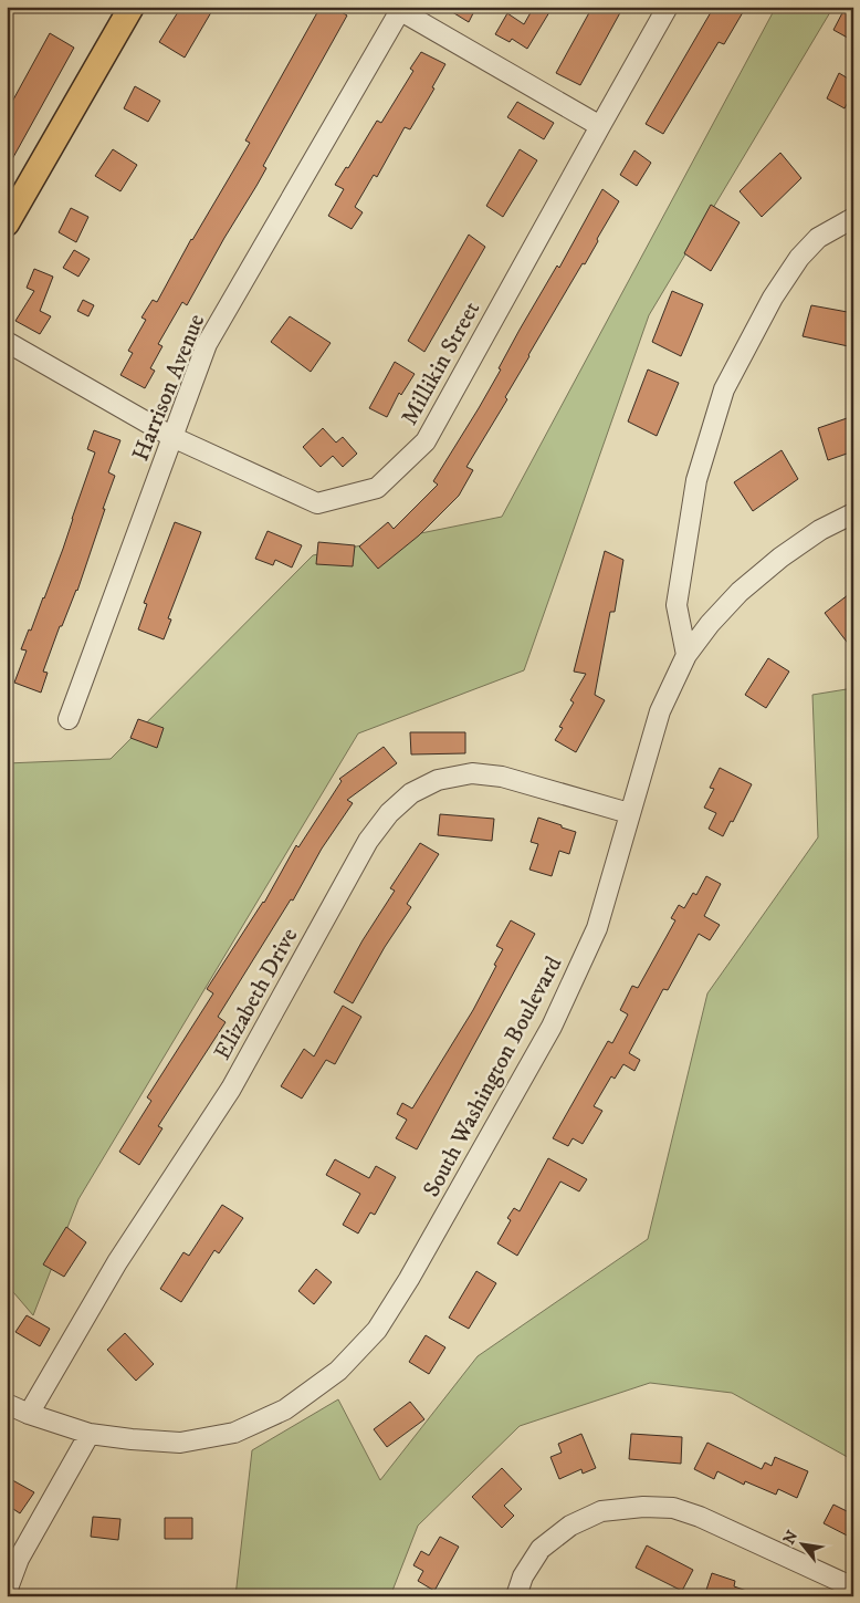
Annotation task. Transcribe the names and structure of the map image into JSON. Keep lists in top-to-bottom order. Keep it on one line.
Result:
{"streets":{"street":["Millikin Street","Harrison Avenue","Elizabeth Drive","South Washington Boulevard"]},"crossings":[["Millikin Street","Harrison Avenue"],["Elizabeth Drive","South Washington Boulevard"]],"north":"top left"}
